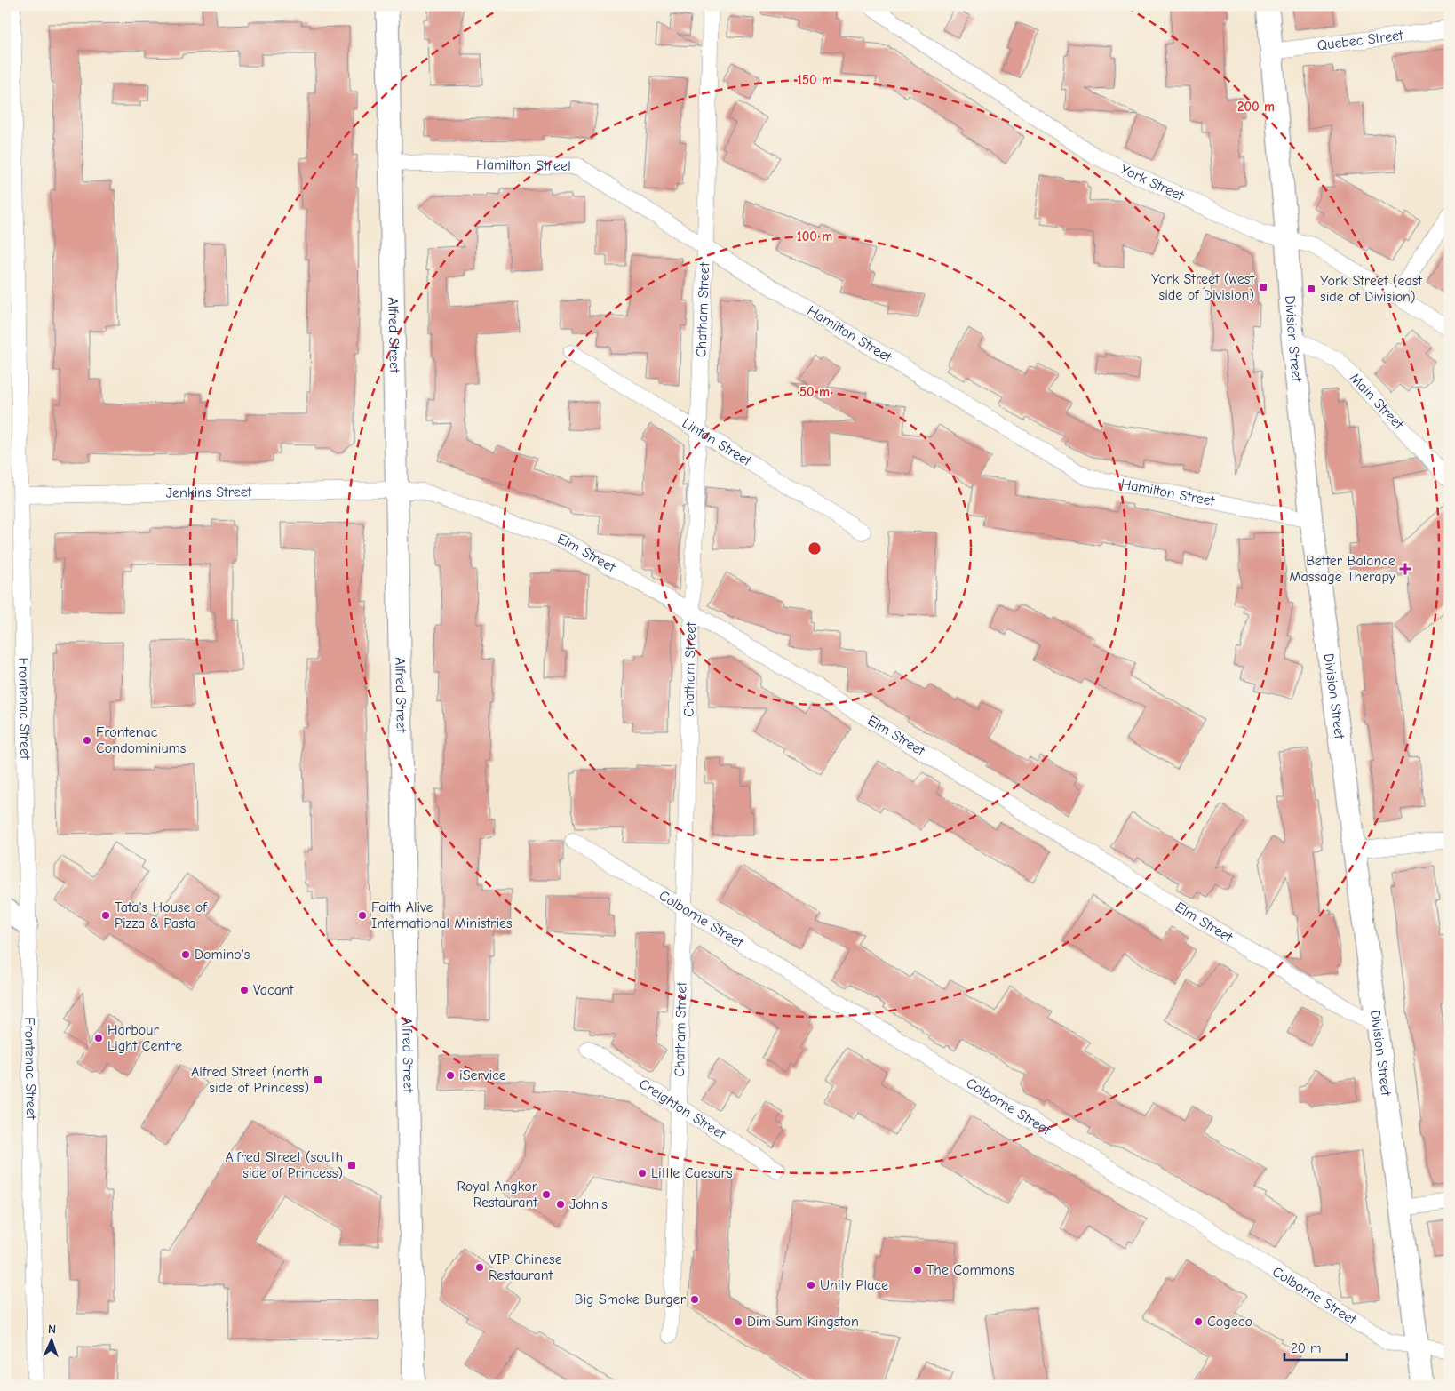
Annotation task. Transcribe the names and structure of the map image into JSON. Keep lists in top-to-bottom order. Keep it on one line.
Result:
{"streets":{"main road":["Alfred Street","Division Street"],"street":["Quebec Street","Hamilton Street","York Street","Chatham Street","Main Street","Linton Street","Jenkins Street","Elm Street","Frontenac Street","Colborne Street","Creighton Street"]},"crossings":[["Quebec Street","Division Street"],["Hamilton Street","Chatham Street"],["Hamilton Street","Alfred Street"],["Hamilton Street","Division Street"],["York Street","Division Street"],["Chatham Street","Linton Street"],["Chatham Street","Elm Street"],["Chatham Street","Colborne Street"],["Chatham Street","Creighton Street"],["Alfred Street","Jenkins Street"],["Alfred Street","Elm Street"],["Division Street","Main Street"],["Division Street","Elm Street"],["Division Street","Colborne Street"],["Jenkins Street","Elm Street"],["Jenkins Street","Frontenac Street"]],"places":{"transit":["York Street (west side of Division)","York Street (east side of Division)","Alfred Street (north side of Princess)","Alfred Street (south side of Princess)"],"health":["Better Balance Massage Therapy"],"other":["Frontenac Condominiums","Tata's House of Pizza & Pasta","Faith Alive International Ministries","Domino's","Vacant","Harbour Light Centre","iService","Little Caesars","Royal Angkor Restaurant","John’s","VIP Chinese Restaurant","The Commons","Unity Place","Big Smoke Burger","Dim Sum Kingston","Cogeco"]},"scale_bar":"20 m","north":"top","rings":["150 m","200 m","100 m","50 m"]}
